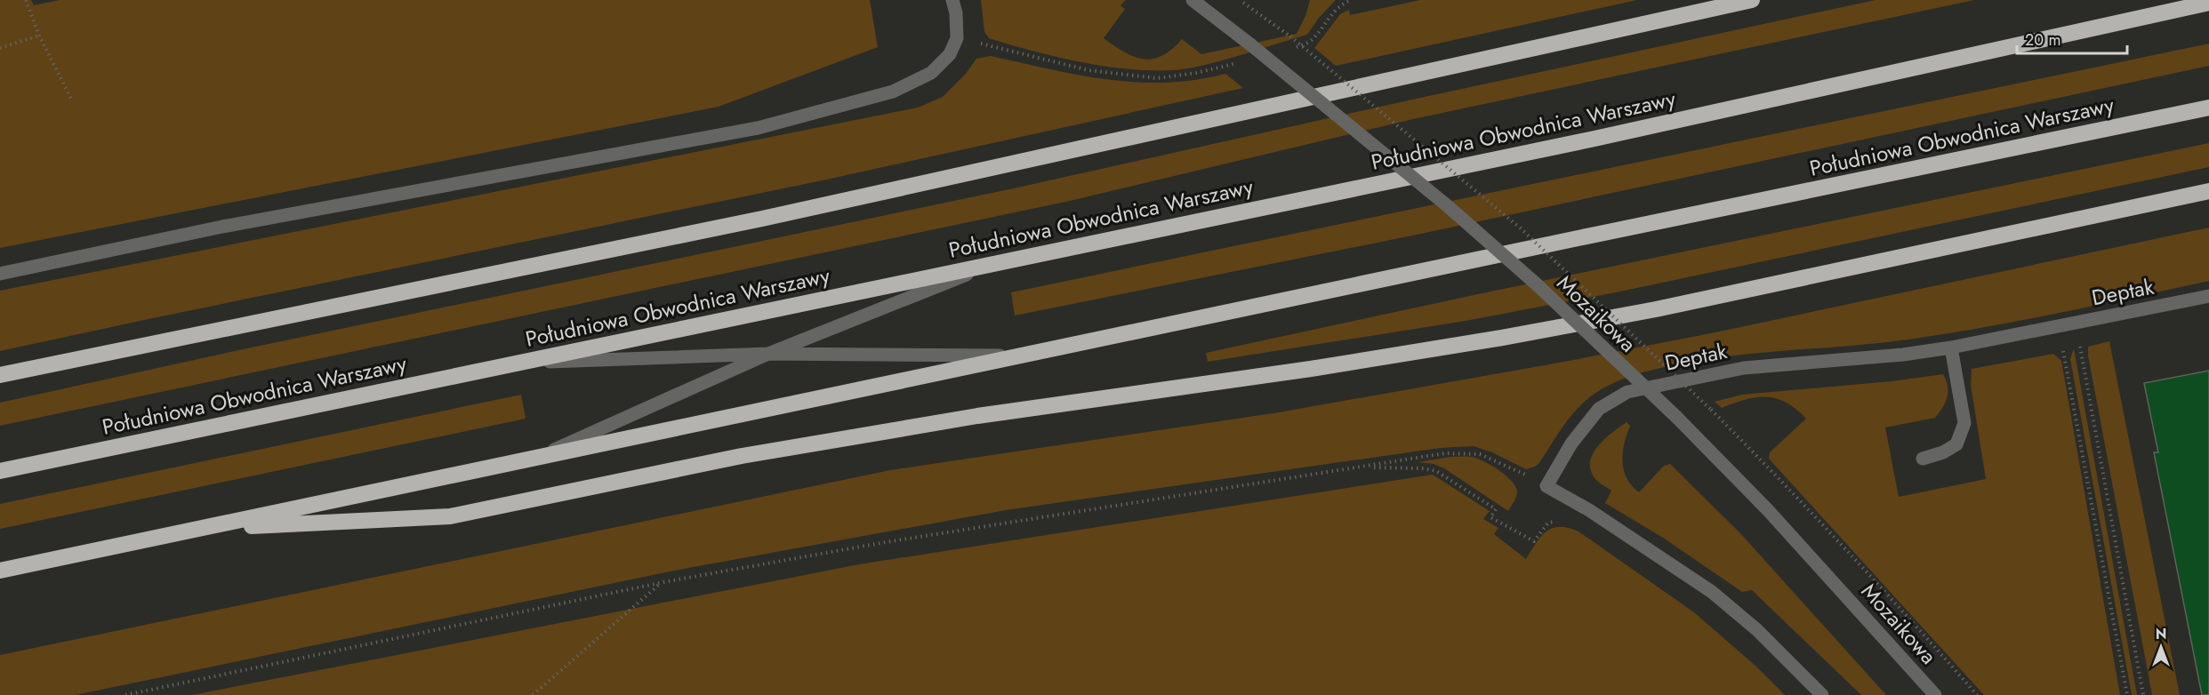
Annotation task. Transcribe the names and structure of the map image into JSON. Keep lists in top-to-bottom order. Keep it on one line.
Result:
{"streets":{"highway":["Południowa Obwodnica Warszawy"],"street":["Deptak","Mozaikowa"]},"scale_bar":"20 m","north":"top"}
